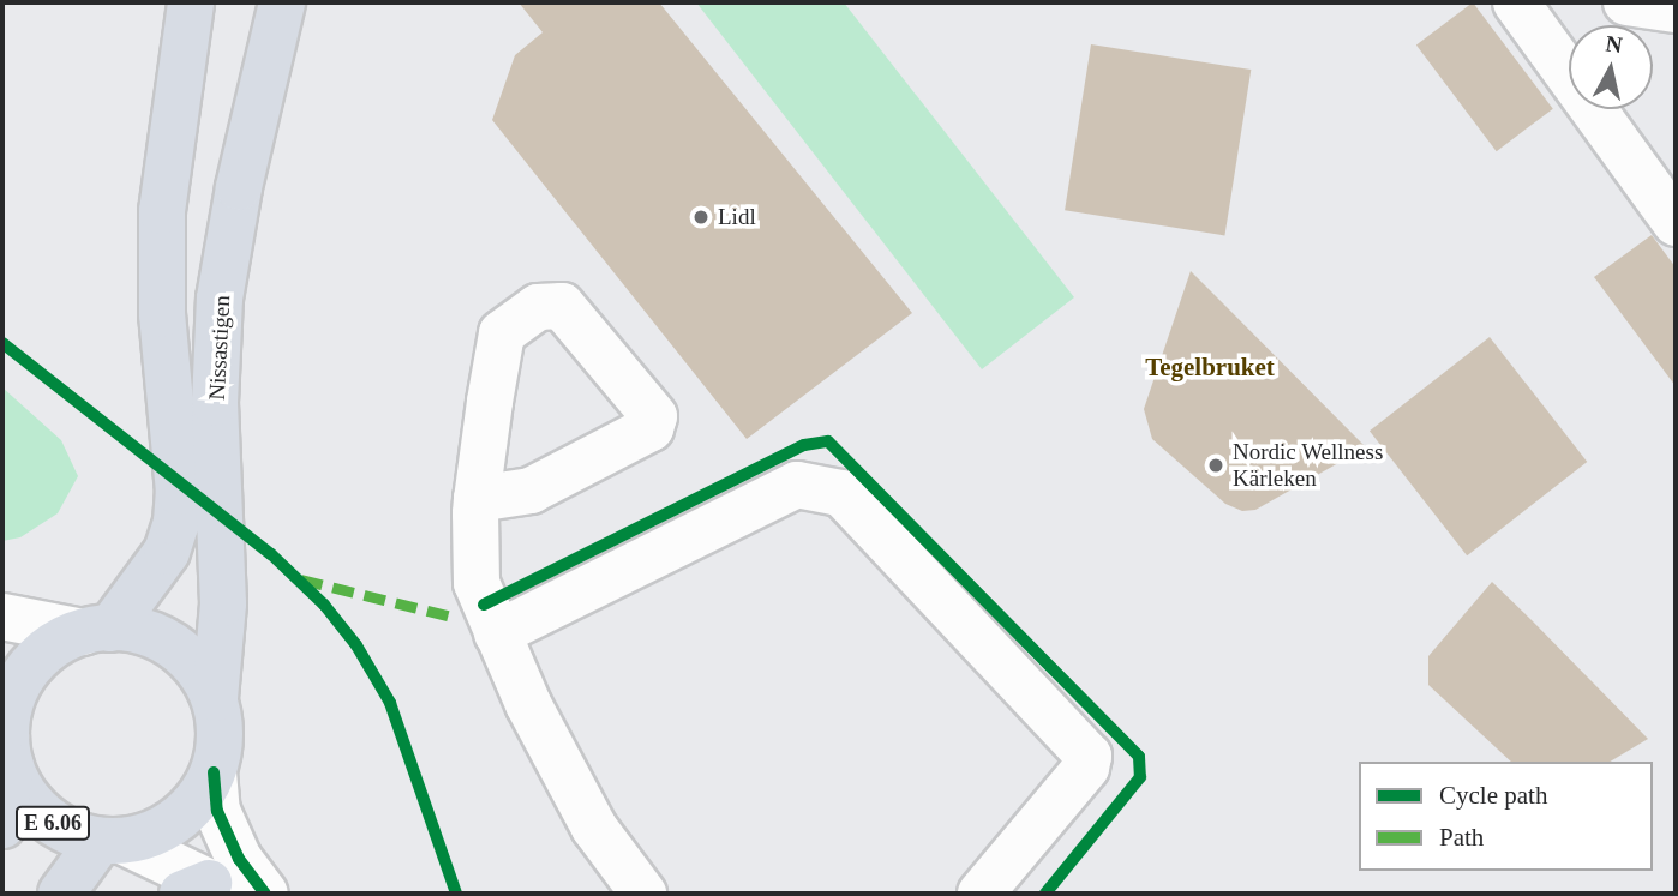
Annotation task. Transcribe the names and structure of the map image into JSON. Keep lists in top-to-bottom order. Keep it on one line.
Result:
{"streets":{"highway":["Nissastigen","E 6.06"]},"crossings":[["Nissastigen","E 6.06"]],"districts":["Tegelbruket"],"places":["Lidl","Nordic Wellness Kärleken"],"legend":["Cycle path","Path"],"north":"top"}
